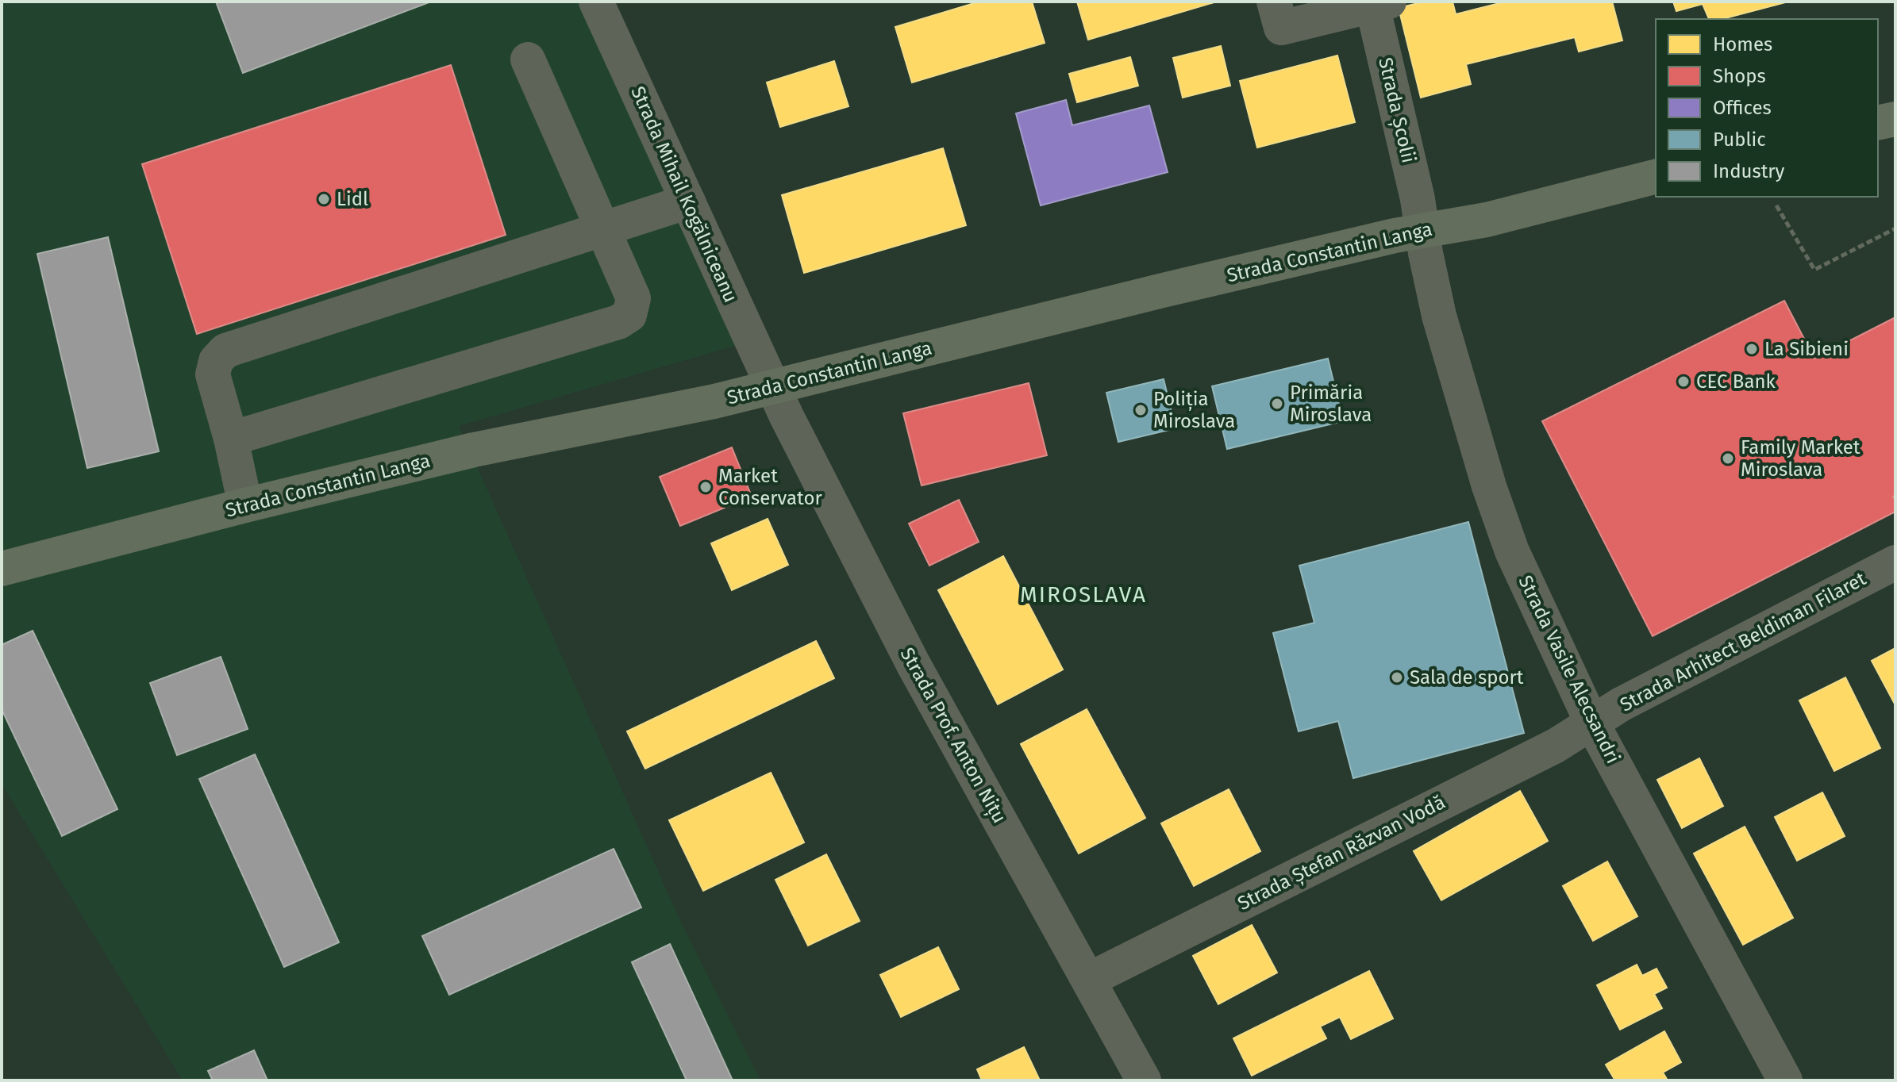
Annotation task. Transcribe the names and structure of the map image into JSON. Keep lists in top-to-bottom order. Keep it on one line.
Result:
{"streets":{"main road":["Strada Constantin Langa"],"street":["Strada Școlii","Strada Mihail Kogălniceanu","Strada Arhitect Beldiman Filaret","Strada Vasile Alecsandri","Strada Prof. Anton Nițu","Strada Ștefan Răzvan Vodă"]},"crossings":[["Strada Școlii","Strada Constantin Langa"],["Strada Școlii","Strada Vasile Alecsandri"],["Strada Mihail Kogălniceanu","Strada Constantin Langa"],["Strada Mihail Kogălniceanu","Strada Prof. Anton Nițu"],["Strada Constantin Langa","Strada Vasile Alecsandri"],["Strada Constantin Langa","Strada Prof. Anton Nițu"],["Strada Arhitect Beldiman Filaret","Strada Vasile Alecsandri"],["Strada Arhitect Beldiman Filaret","Strada Ștefan Răzvan Vodă"],["Strada Vasile Alecsandri","Strada Ștefan Răzvan Vodă"],["Strada Prof. Anton Nițu","Strada Ștefan Răzvan Vodă"]],"districts":["MIROSLAVA"],"places":["Lidl","La Sibieni","CEC Bank","Primăria Miroslava","Poliția Miroslava","Family Market Miroslava","Market Conservator","Sala de sport"],"legend":["Homes","Shops","Offices","Public","Industry"]}
